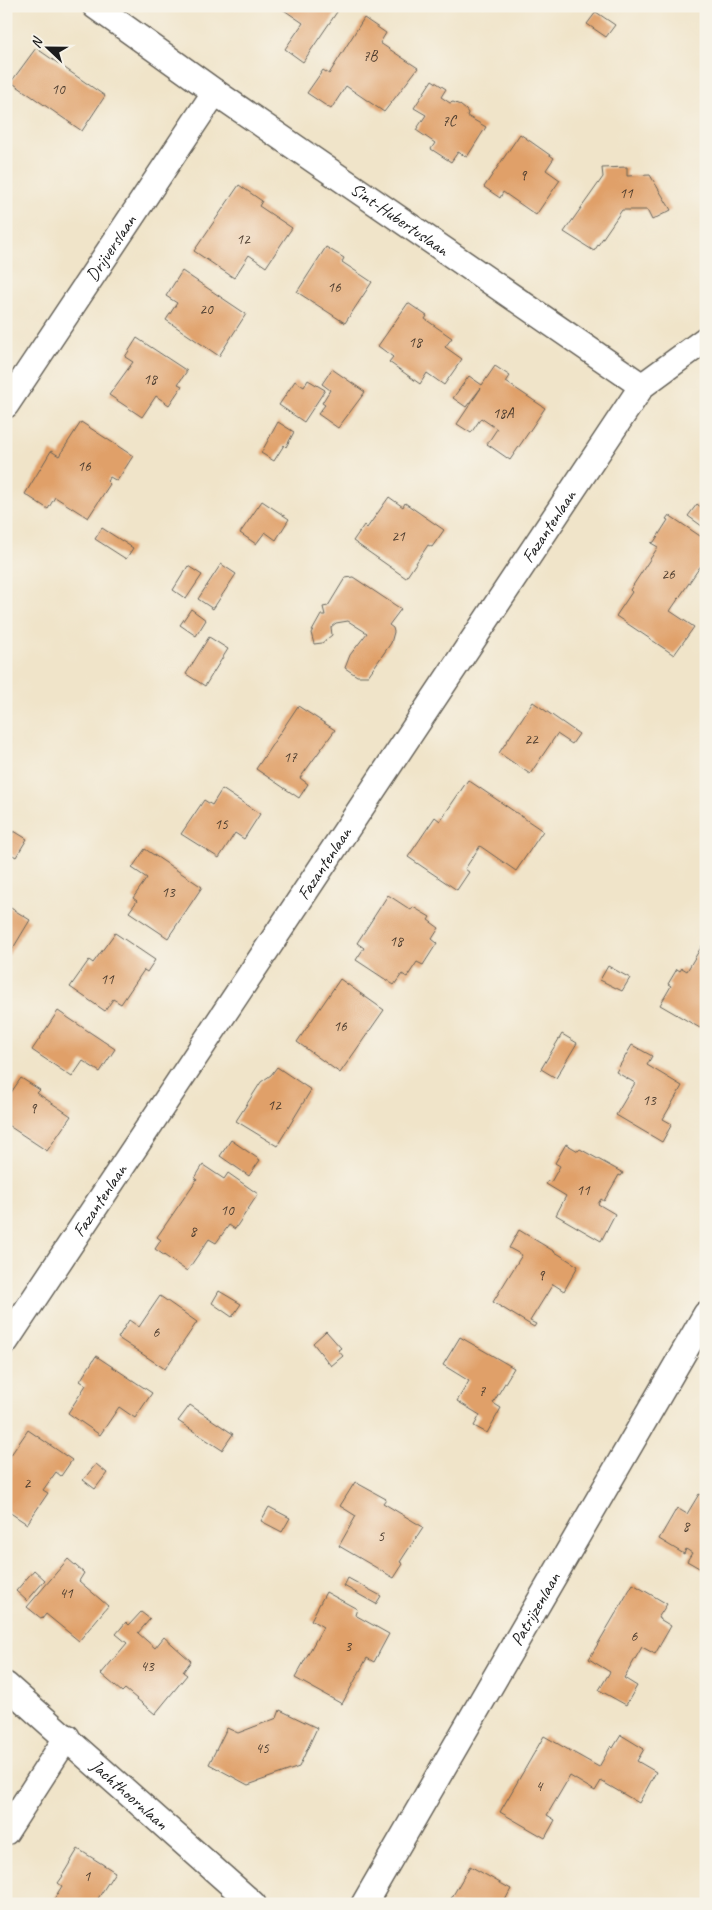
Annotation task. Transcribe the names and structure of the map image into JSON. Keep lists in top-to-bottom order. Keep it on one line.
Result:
{"streets":{"street":["Sint-Hubertuslaan","Drijverslaan","Fazantenlaan","Patrijzenlaan","Jachthoornlaan"]},"crossings":[["Sint-Hubertuslaan","Drijverslaan"],["Sint-Hubertuslaan","Fazantenlaan"]],"house_numbers":["7B","10","7C","9","11","12","16","20","18","18","18A","16","21","26","22","17","15","13","18","11","16","13","12","9","11","10","8","9","6","7","2","8","5","41","6","3","43","45","4","1"],"north":"left"}
